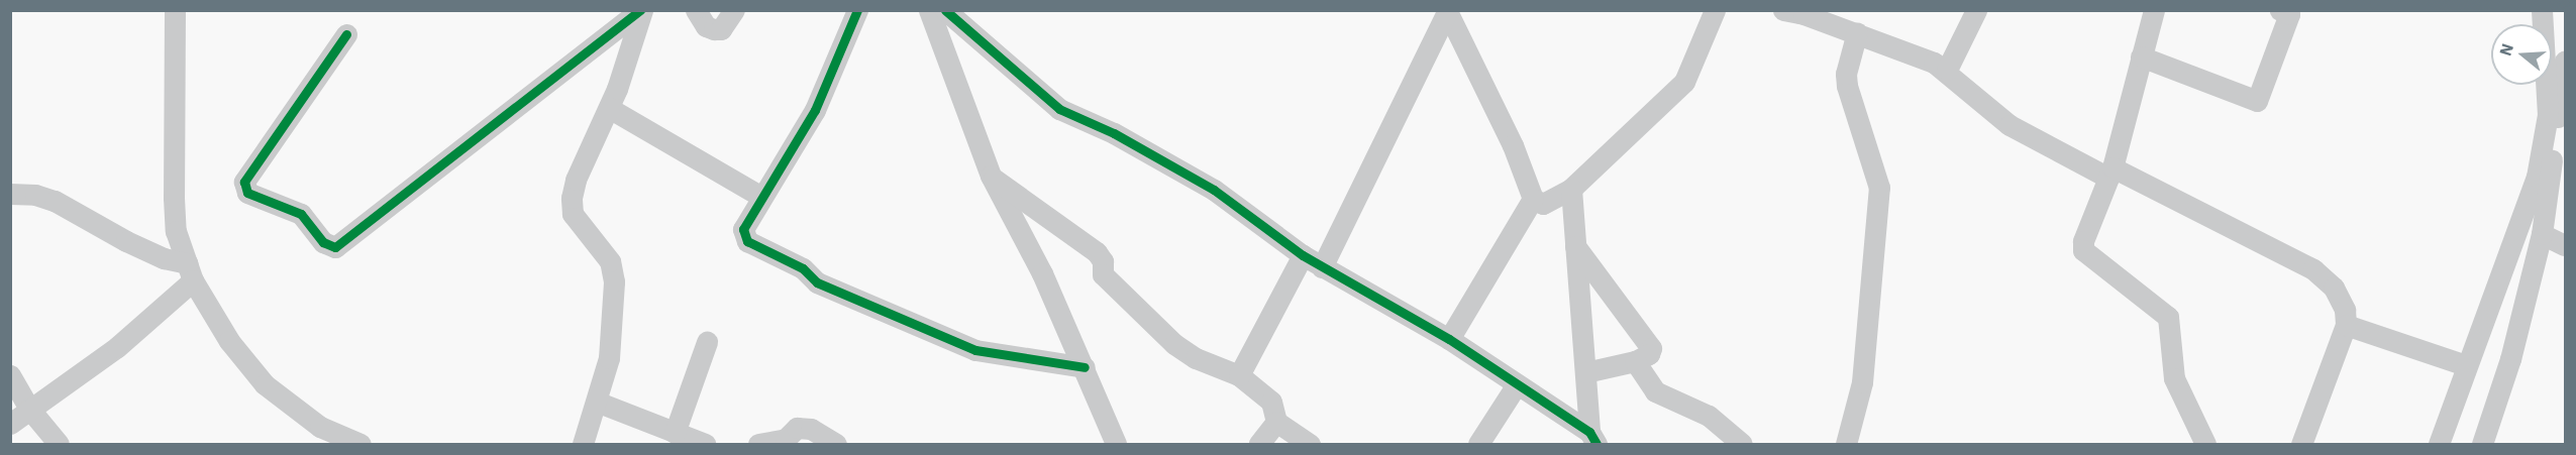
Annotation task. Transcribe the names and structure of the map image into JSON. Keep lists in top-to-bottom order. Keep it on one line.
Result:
{"north":"left"}
